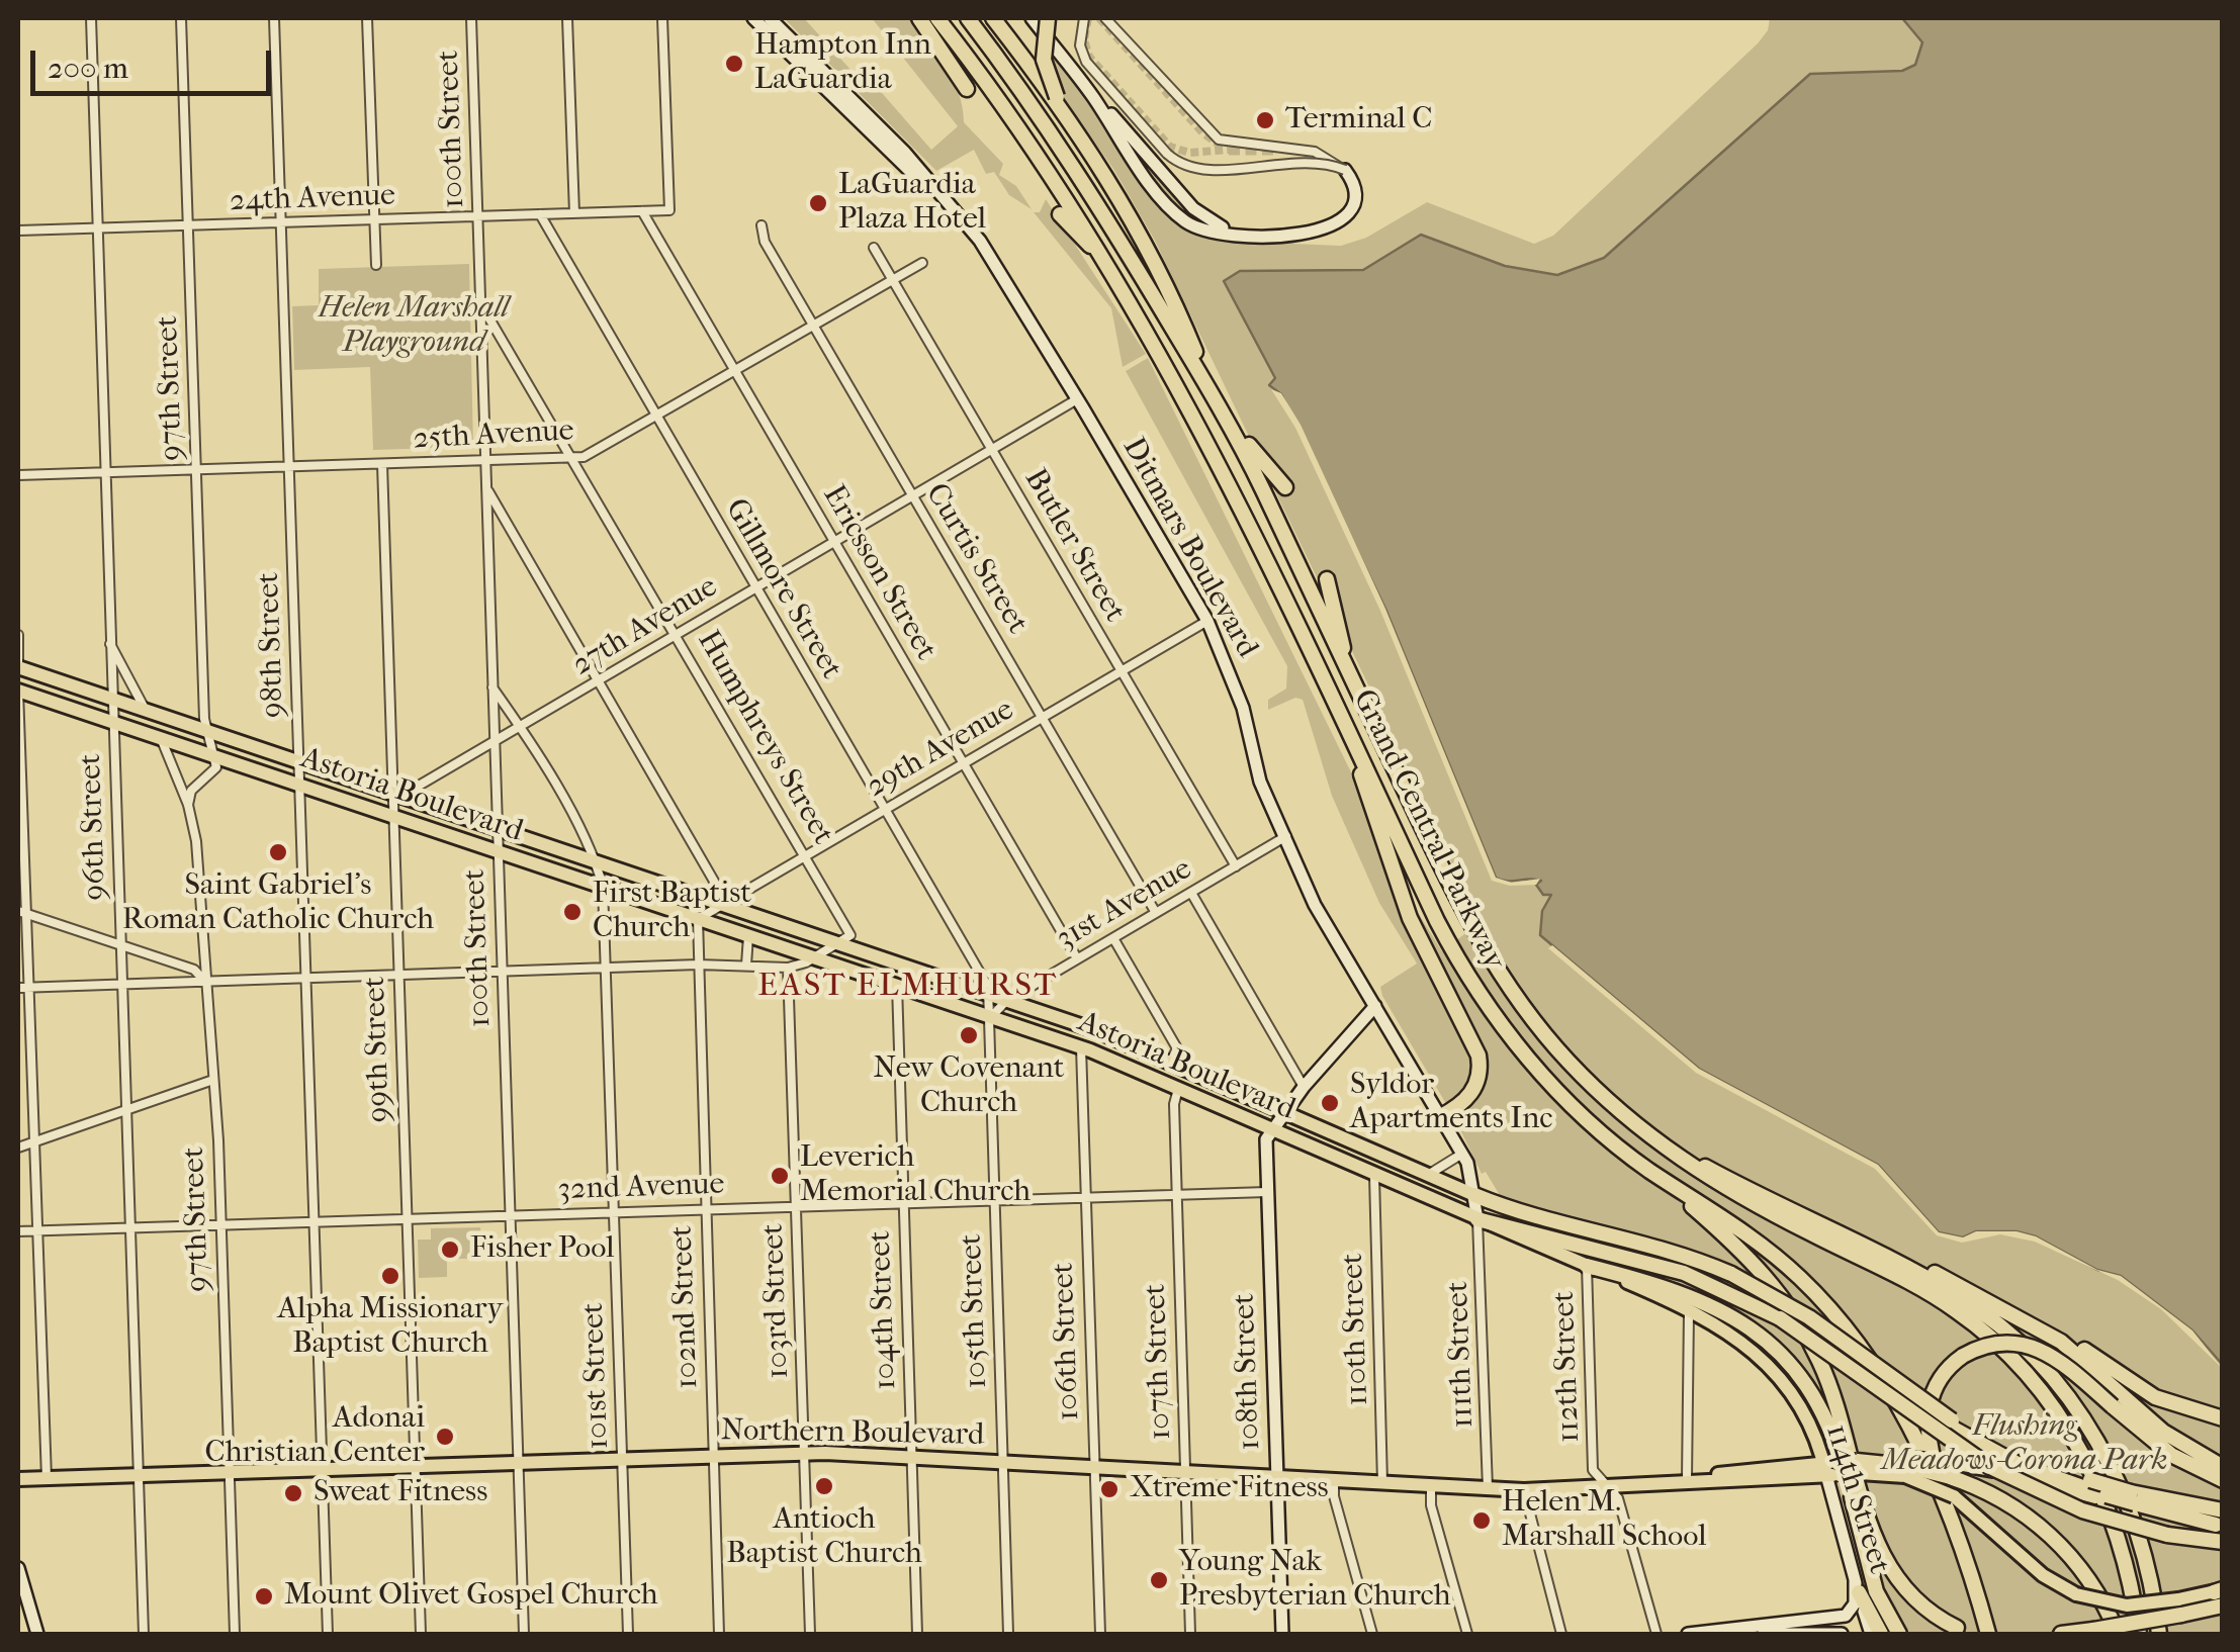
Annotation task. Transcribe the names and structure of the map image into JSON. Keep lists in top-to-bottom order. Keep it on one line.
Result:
{"streets":{"highway":["Grand Central Parkway"],"main road":["Astoria Boulevard","Northern Boulevard","114th Street"],"street":["100th Street","24th Avenue","97th Street","25th Avenue","Butler Street","Ditmars Boulevard","Curtis Street","Ericsson Street","Gillmore Street","27th Avenue","98th Street","Humphreys Street","29th Avenue","96th Street","31st Avenue","99th Street","32nd Avenue","103rd Street","102nd Street","104th Street","105th Street","110th Street","106th Street","111th Street","107th Street","112th Street","108th Street","101st Street"]},"crossings":[["100th Street","24th Avenue"],["100th Street","25th Avenue"],["100th Street","27th Avenue"],["100th Street","Humphreys Street"],["100th Street","Astoria Boulevard"],["100th Street","32nd Avenue"],["100th Street","Northern Boulevard"],["24th Avenue","97th Street"],["24th Avenue","Ericsson Street"],["24th Avenue","Gillmore Street"],["24th Avenue","98th Street"],["24th Avenue","96th Street"],["97th Street","25th Avenue"],["97th Street","Astoria Boulevard"],["97th Street","32nd Avenue"],["97th Street","Northern Boulevard"],["25th Avenue","Butler Street"],["25th Avenue","Curtis Street"],["25th Avenue","Ericsson Street"],["25th Avenue","Gillmore Street"],["25th Avenue","98th Street"],["25th Avenue","Humphreys Street"],["25th Avenue","96th Street"],["25th Avenue","99th Street"],["Butler Street","27th Avenue"],["Butler Street","29th Avenue"],["Butler Street","31st Avenue"],["Ditmars Boulevard","27th Avenue"],["Ditmars Boulevard","29th Avenue"],["Ditmars Boulevard","Astoria Boulevard"],["Ditmars Boulevard","31st Avenue"],["Ditmars Boulevard","111th Street"],["Ditmars Boulevard","108th Street"],["Curtis Street","27th Avenue"],["Curtis Street","29th Avenue"],["Curtis Street","31st Avenue"],["Ericsson Street","27th Avenue"],["Ericsson Street","29th Avenue"],["Ericsson Street","31st Avenue"],["Gillmore Street","27th Avenue"],["Gillmore Street","29th Avenue"],["Gillmore Street","Astoria Boulevard"],["Gillmore Street","105th Street"],["27th Avenue","Humphreys Street"],["27th Avenue","Astoria Boulevard"],["27th Avenue","99th Street"],["98th Street","Astoria Boulevard"],["98th Street","32nd Avenue"],["98th Street","Northern Boulevard"],["Humphreys Street","29th Avenue"],["Humphreys Street","Astoria Boulevard"],["29th Avenue","Astoria Boulevard"],["29th Avenue","102nd Street"],["Astoria Boulevard","96th Street"],["Astoria Boulevard","31st Avenue"],["Astoria Boulevard","99th Street"],["Astoria Boulevard","102nd Street"],["Astoria Boulevard","104th Street"],["Astoria Boulevard","105th Street"],["Astoria Boulevard","110th Street"],["Astoria Boulevard","106th Street"],["Astoria Boulevard","111th Street"],["Astoria Boulevard","107th Street"],["Astoria Boulevard","112th Street"],["Astoria Boulevard","108th Street"],["Astoria Boulevard","101st Street"],["Astoria Boulevard","114th Street"],["96th Street","32nd Avenue"],["96th Street","Northern Boulevard"],["31st Avenue","105th Street"],["99th Street","32nd Avenue"],["99th Street","Northern Boulevard"],["32nd Avenue","103rd Street"],["32nd Avenue","102nd Street"],["32nd Avenue","104th Street"],["32nd Avenue","105th Street"],["32nd Avenue","106th Street"],["32nd Avenue","107th Street"],["32nd Avenue","108th Street"],["32nd Avenue","101st Street"],["103rd Street","Northern Boulevard"],["102nd Street","Northern Boulevard"],["104th Street","Northern Boulevard"],["105th Street","Northern Boulevard"],["110th Street","Northern Boulevard"],["106th Street","Northern Boulevard"],["111th Street","Northern Boulevard"],["107th Street","Northern Boulevard"],["112th Street","Northern Boulevard"],["108th Street","Northern Boulevard"],["101st Street","Northern Boulevard"],["Northern Boulevard","114th Street"]],"districts":["EAST ELMHURST"],"parks":["Helen Marshall Playground","Flushing Meadows-Corona Park"],"places":["Hampton Inn LaGuardia","Terminal C","LaGuardia Plaza Hotel","Saint Gabriel's Roman Catholic Church","First Baptist Church","New Covenant Church","Syldor Apartments Inc","Leverich Memorial Church","Fisher Pool","Alpha Missionary Baptist Church","Adonai Christian Center","Antioch Baptist Church","Xtreme Fitness","Sweat Fitness","Helen M. Marshall School","Young Nak Presbyterian Church","Mount Olivet Gospel Church"],"scale_bar":"200 m"}
